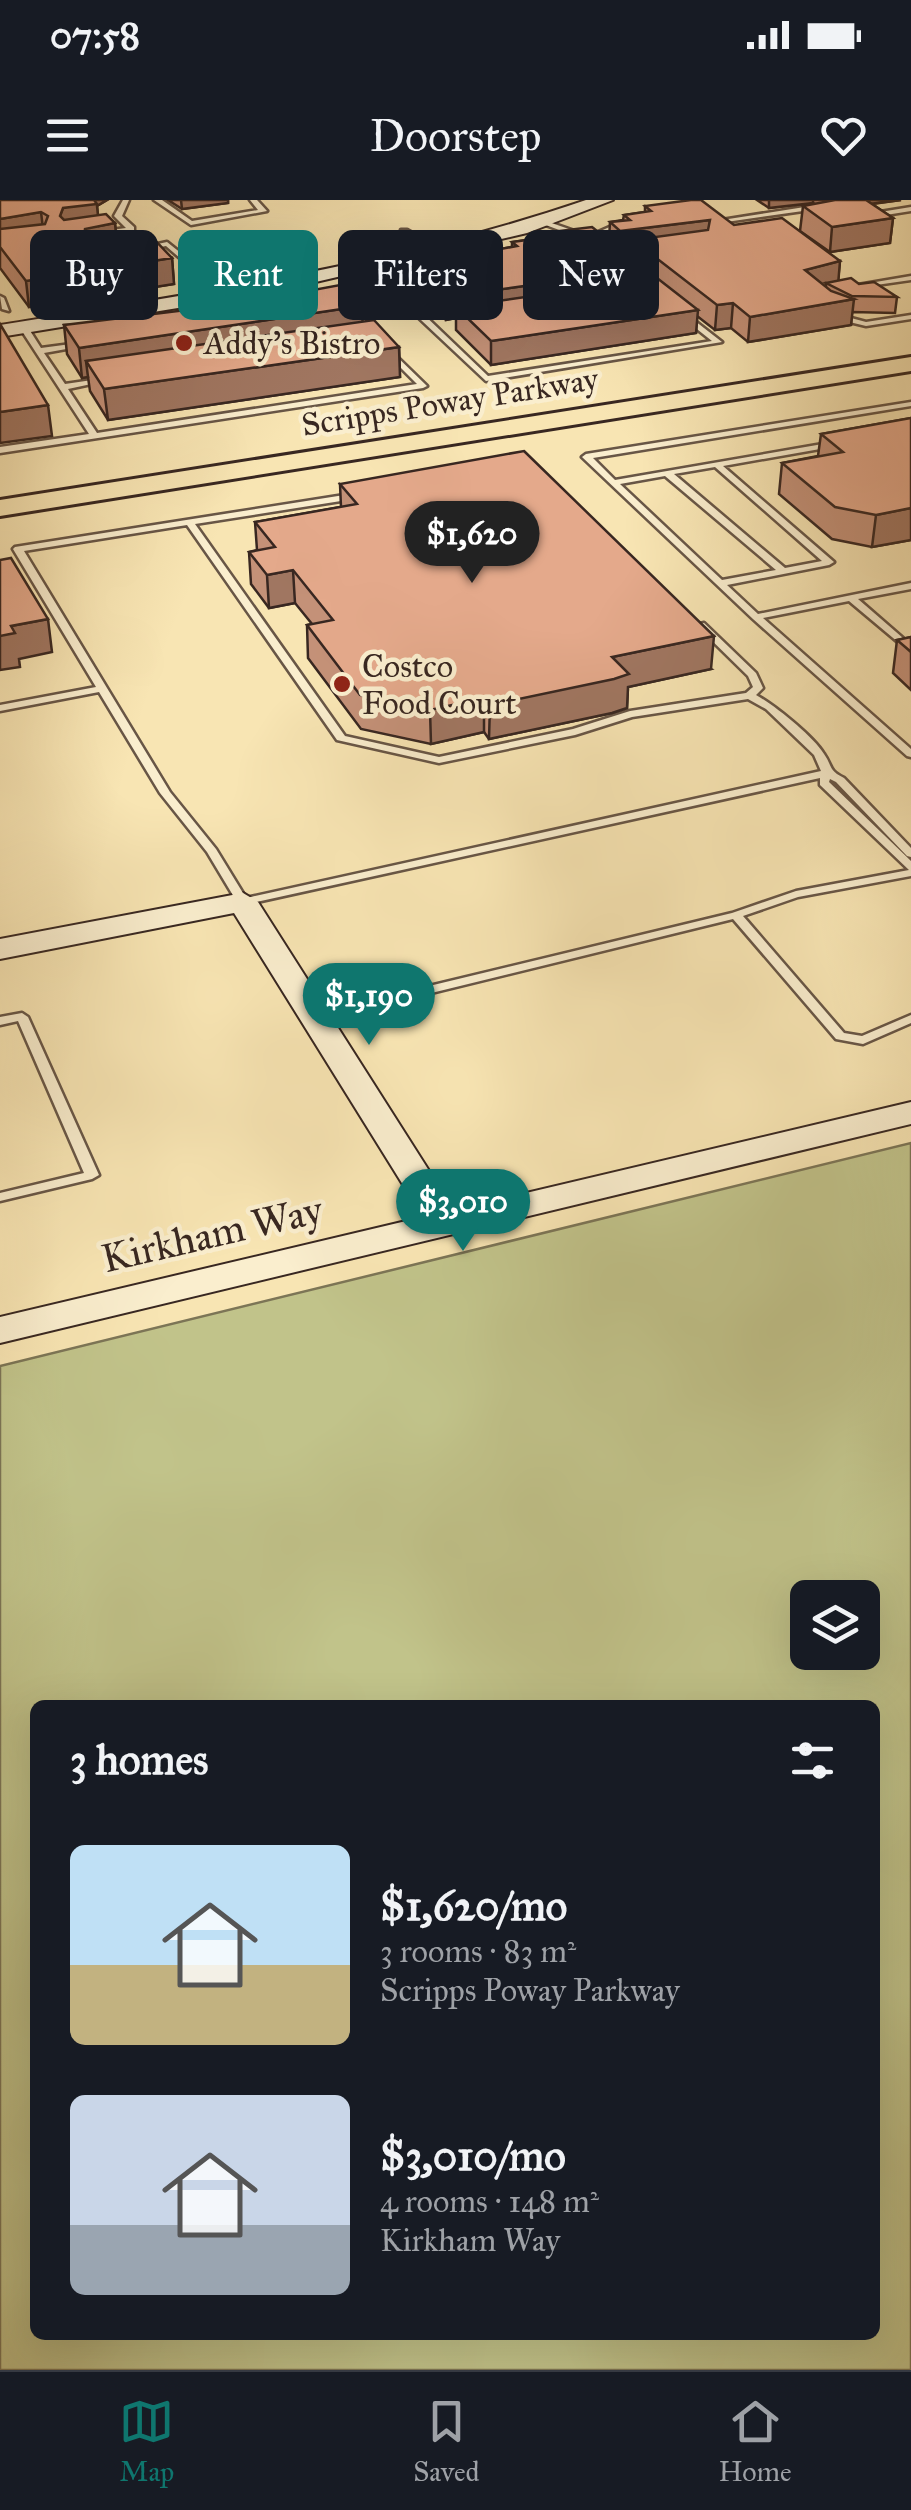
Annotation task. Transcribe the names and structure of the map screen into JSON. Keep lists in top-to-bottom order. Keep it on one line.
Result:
{"streets":{"main road":["Scripps Poway Parkway"],"street":["Kirkham Way"]},"places":["Addy's Bistro","Costco Food Court"],"page":{"status":"07:58","header":"Doorstep","chip":["Buy","Rent","Filters","New"],"price":["$1,620","$1,190","$3,010"],"heading":"3 homes","list":[{"name":"$1,620/mo","note":"3 rooms · 83 m² · Scripps Poway Parkway"},{"name":"$3,010/mo","note":"4 rooms · 148 m² · Kirkham Way"}],"tabs":["Map","Saved","Home"]}}
